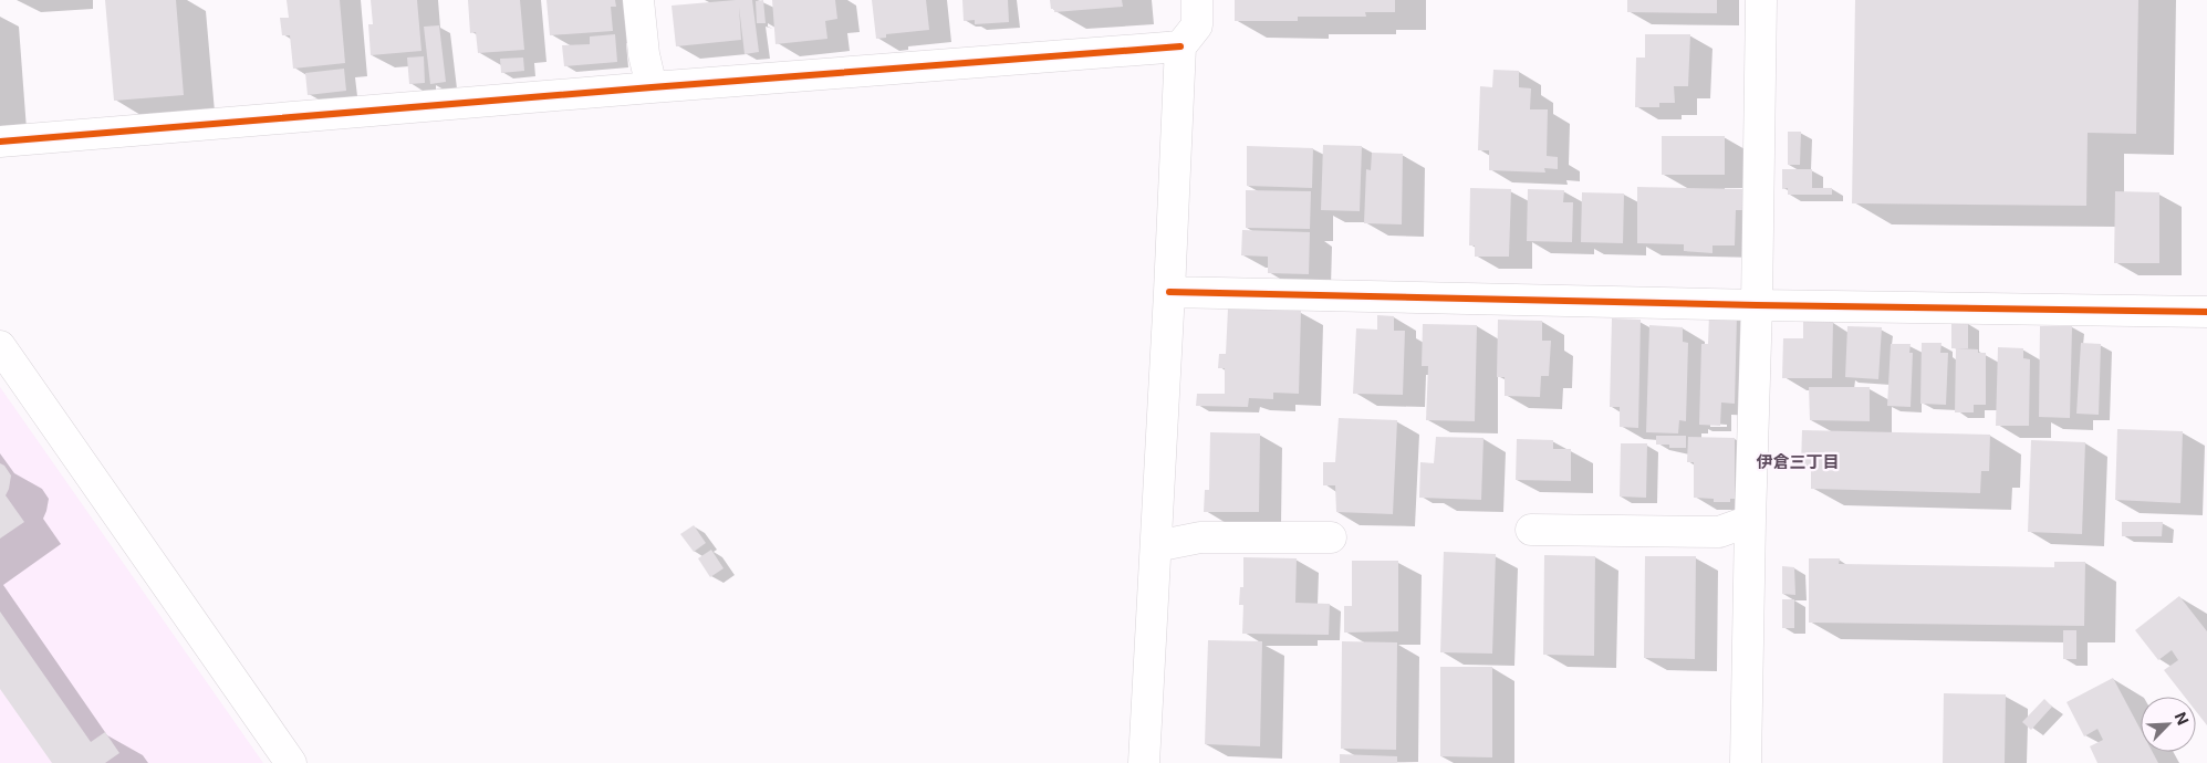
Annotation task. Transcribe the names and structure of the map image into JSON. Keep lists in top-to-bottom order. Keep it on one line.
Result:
{"districts":["伊倉三丁目"],"north":"top right"}
